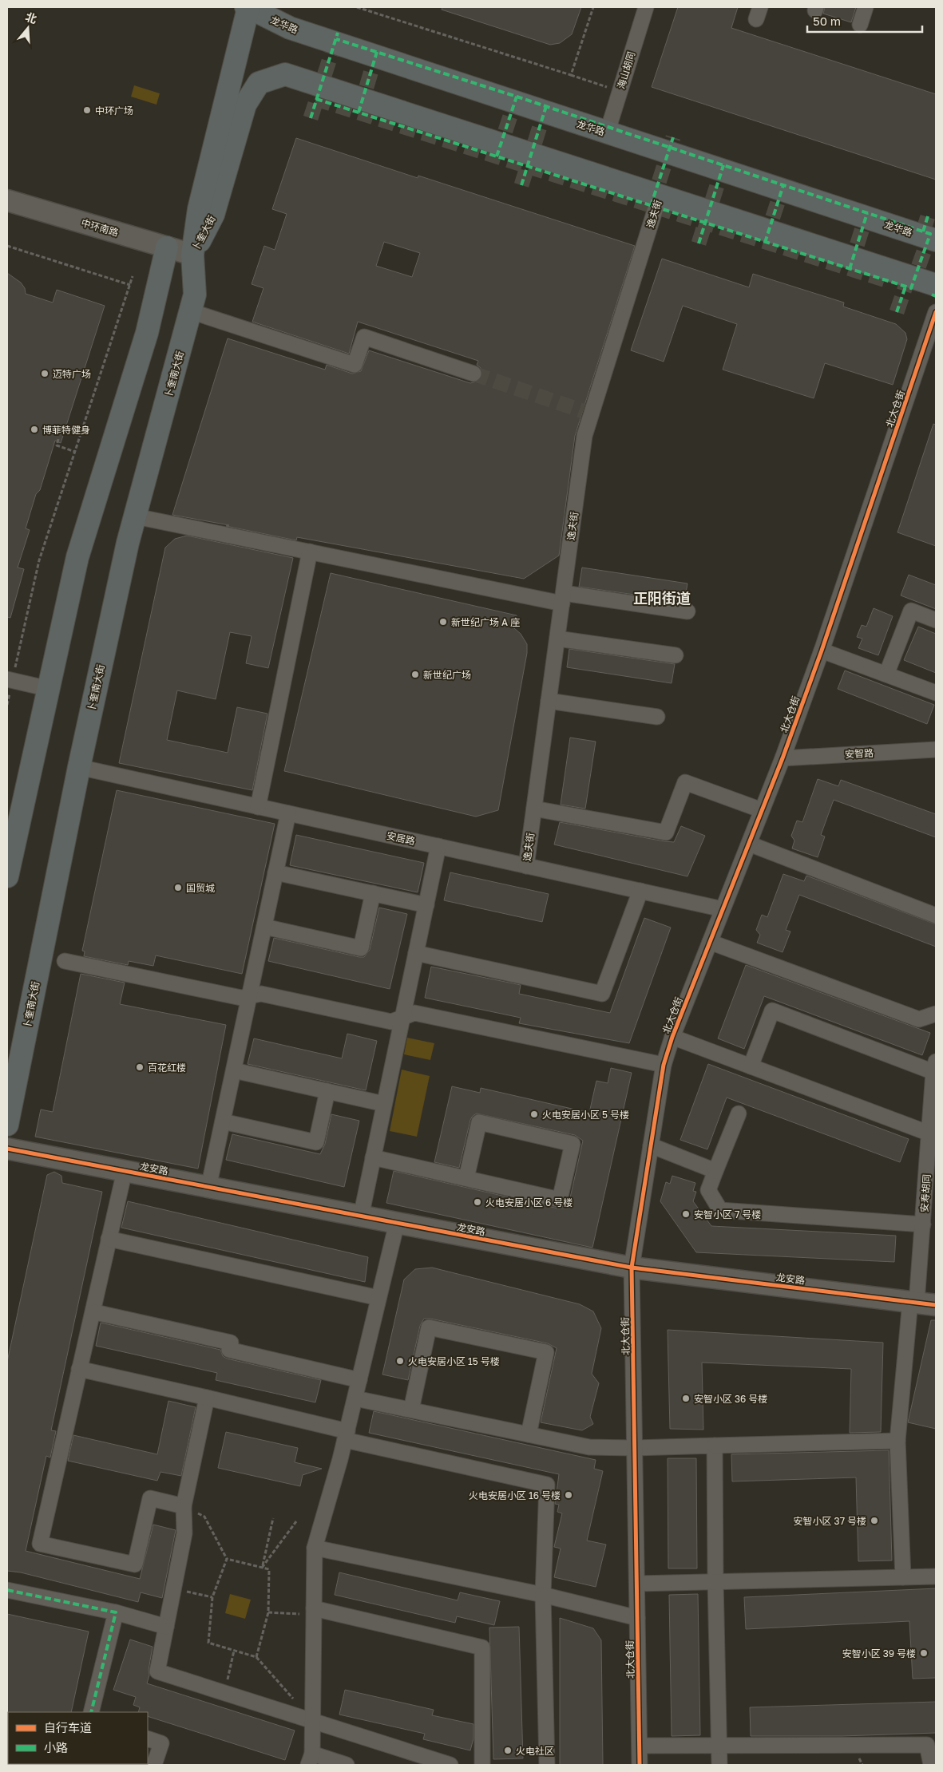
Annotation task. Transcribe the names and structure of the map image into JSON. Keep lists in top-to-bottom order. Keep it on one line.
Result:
{"streets":{"main road":["龙华路","卜奎大街","卜奎南大街"],"street":["海山胡同","逸夫街","中环南路","北大仓街","安智路","安居路","龙安路","安寿胡同"]},"crossings":[["龙华路","海山胡同"],["龙华路","卜奎大街"],["逸夫街","卜奎大街"],["逸夫街","安居路"],["中环南路","卜奎大街"],["中环南路","卜奎南大街"],["卜奎大街","卜奎南大街"],["卜奎南大街","安居路"],["北大仓街","安智路"],["北大仓街","安居路"],["北大仓街","龙安路"],["龙安路","安寿胡同"]],"districts":["正阳街道"],"places":["中环广场","迈特广场","博菲特健身","新世纪广场 A 座","新世纪广场","国贸城","百花红楼","火电安居小区 5 号楼","火电安居小区 6 号楼","安智小区 7 号楼","火电安居小区 15 号楼","安智小区 36 号楼","火电安居小区 16 号楼","安智小区 37 号楼","安智小区 39 号楼","火电社区"],"legend":["自行车道","小路"],"scale_bar":"50 m","north":"top"}
